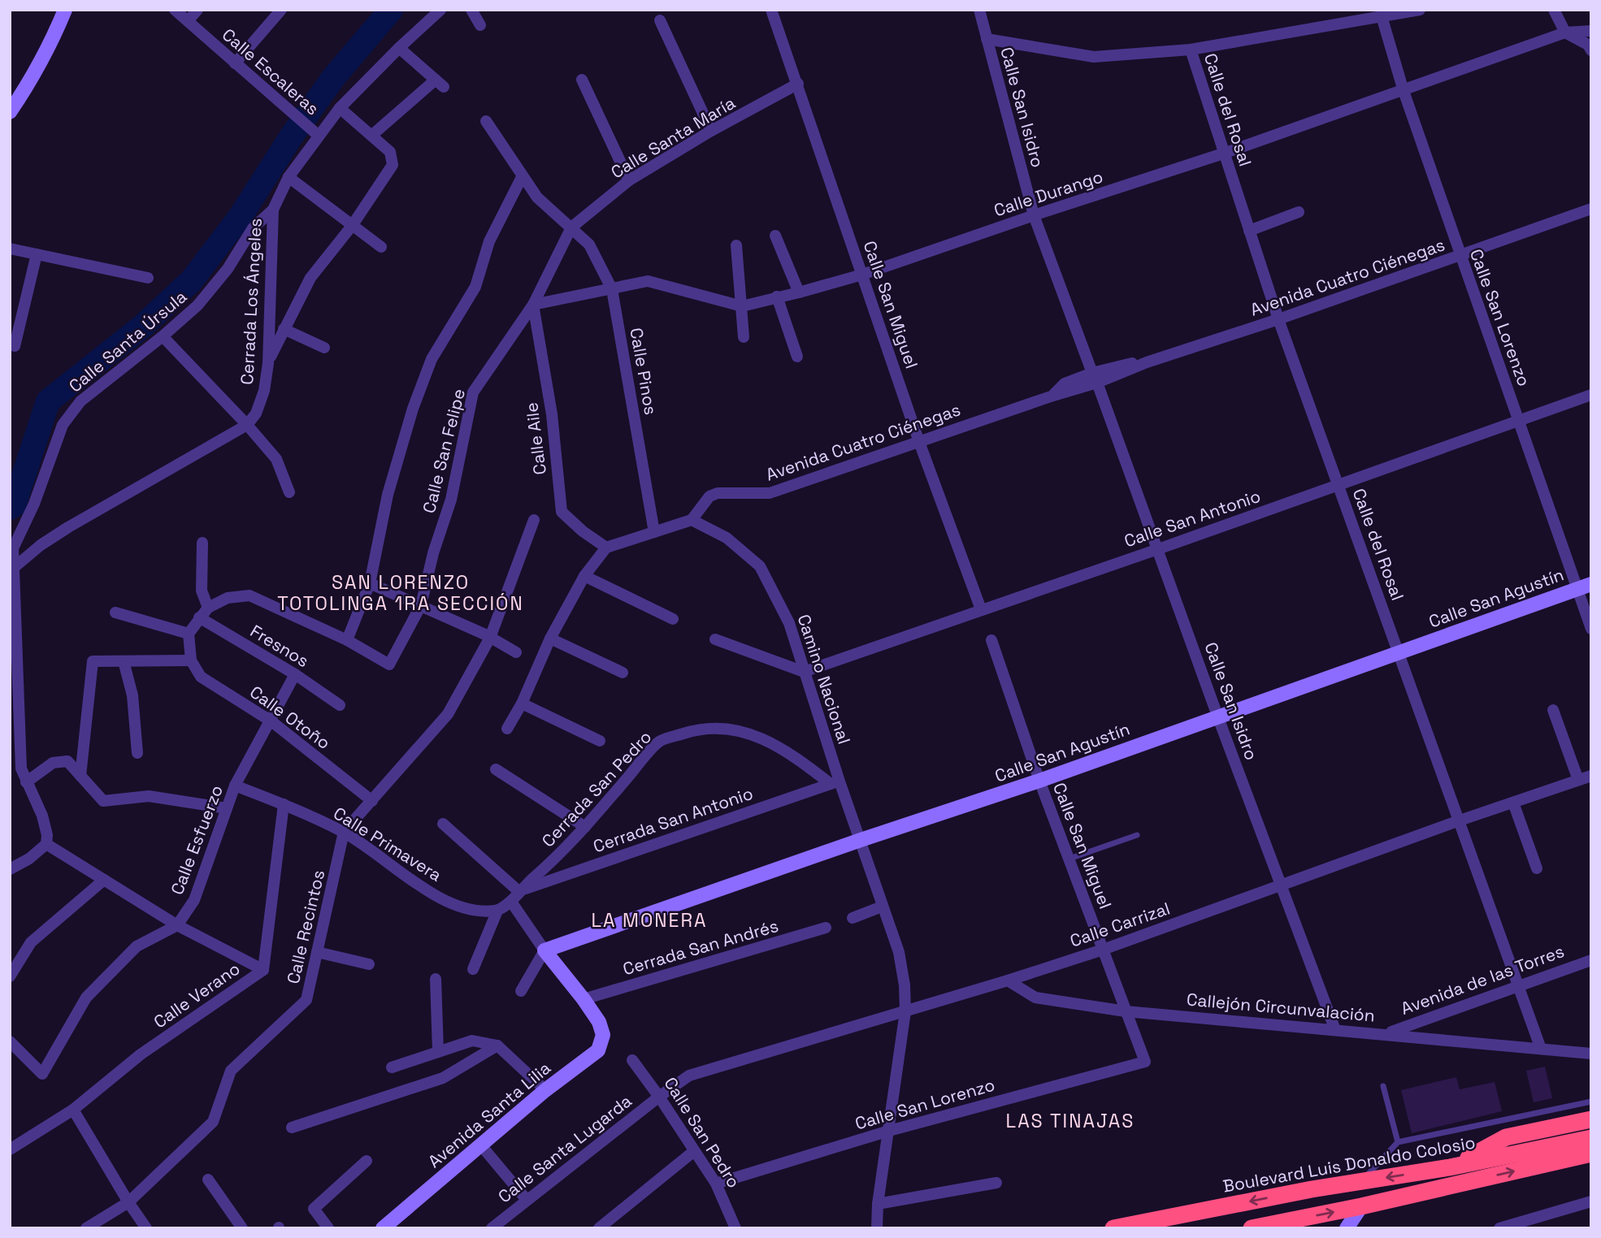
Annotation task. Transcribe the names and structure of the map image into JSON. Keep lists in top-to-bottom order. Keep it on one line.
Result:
{"streets":{"highway":["Boulevard Luis Donaldo Colosio"],"street":["Calle Escaleras","Calle San Isidro","Calle del Rosal","Calle Santa María","Calle Durango","Avenida Cuatro Ciénegas","Cerrada Los Ángeles","Calle San Miguel","Calle San Lorenzo","Calle Santa Úrsula","Calle Pinos","Calle Aile","Calle San Felipe","Calle San Antonio","Calle San Agustín","Fresnos","Camino Nacional","Calle Otoño","Cerrada San Pedro","Cerrada San Antonio","Calle Esfuerzo","Calle Primavera","Calle Carrizal","Calle Recintos","Cerrada San Andrés","Avenida de las Torres","Calle Verano","Callejón Circunvalación","Avenida Santa Lilia","Calle San Pedro","Calle Santa Lugarda"]},"crossings":[["Calle Escaleras","Calle Santa Úrsula"],["Calle San Isidro","Calle Durango"],["Calle San Isidro","Avenida Cuatro Ciénegas"],["Calle San Isidro","Calle San Antonio"],["Calle San Isidro","Calle San Agustín"],["Calle San Isidro","Calle Carrizal"],["Calle San Isidro","Callejón Circunvalación"],["Calle del Rosal","Calle Durango"],["Calle del Rosal","Avenida Cuatro Ciénegas"],["Calle del Rosal","Calle San Antonio"],["Calle del Rosal","Calle San Agustín"],["Calle del Rosal","Calle Carrizal"],["Calle del Rosal","Avenida de las Torres"],["Calle del Rosal","Callejón Circunvalación"],["Calle Santa María","Calle San Miguel"],["Calle Santa María","Calle Pinos"],["Calle Santa María","Calle San Felipe"],["Calle Durango","Calle San Miguel"],["Calle Durango","Calle San Lorenzo"],["Avenida Cuatro Ciénegas","Calle San Miguel"],["Avenida Cuatro Ciénegas","Calle San Lorenzo"],["Avenida Cuatro Ciénegas","Camino Nacional"],["Cerrada Los Ángeles","Calle Santa Úrsula"],["Calle San Miguel","Calle San Lorenzo"],["Calle San Miguel","Calle San Antonio"],["Calle San Miguel","Calle San Agustín"],["Calle San Miguel","Calle Carrizal"],["Calle San Miguel","Callejón Circunvalación"],["Calle San Lorenzo","Calle San Antonio"],["Calle San Lorenzo","Calle San Agustín"],["Calle San Lorenzo","Camino Nacional"],["Calle San Lorenzo","Calle San Pedro"],["Calle Pinos","Calle San Felipe"],["Calle Aile","Calle San Felipe"],["Calle San Antonio","Camino Nacional"],["Calle San Agustín","Camino Nacional"],["Fresnos","Calle Esfuerzo"],["Camino Nacional","Cerrada San Pedro"],["Camino Nacional","Cerrada San Antonio"],["Camino Nacional","Calle Carrizal"],["Calle Otoño","Calle Esfuerzo"],["Cerrada San Pedro","Cerrada San Antonio"],["Calle Esfuerzo","Calle Primavera"],["Calle Primavera","Calle Recintos"],["Calle Primavera","Calle Verano"],["Calle Carrizal","Callejón Circunvalación"],["Calle Carrizal","Calle San Pedro"],["Calle Carrizal","Calle Santa Lugarda"],["Cerrada San Andrés","Avenida Santa Lilia"],["Avenida de las Torres","Callejón Circunvalación"],["Calle San Pedro","Calle Santa Lugarda"]],"districts":["SAN LORENZO TOTOLINGA 1RA SECCIÓN","LA MONERA","LAS TINAJAS"]}
